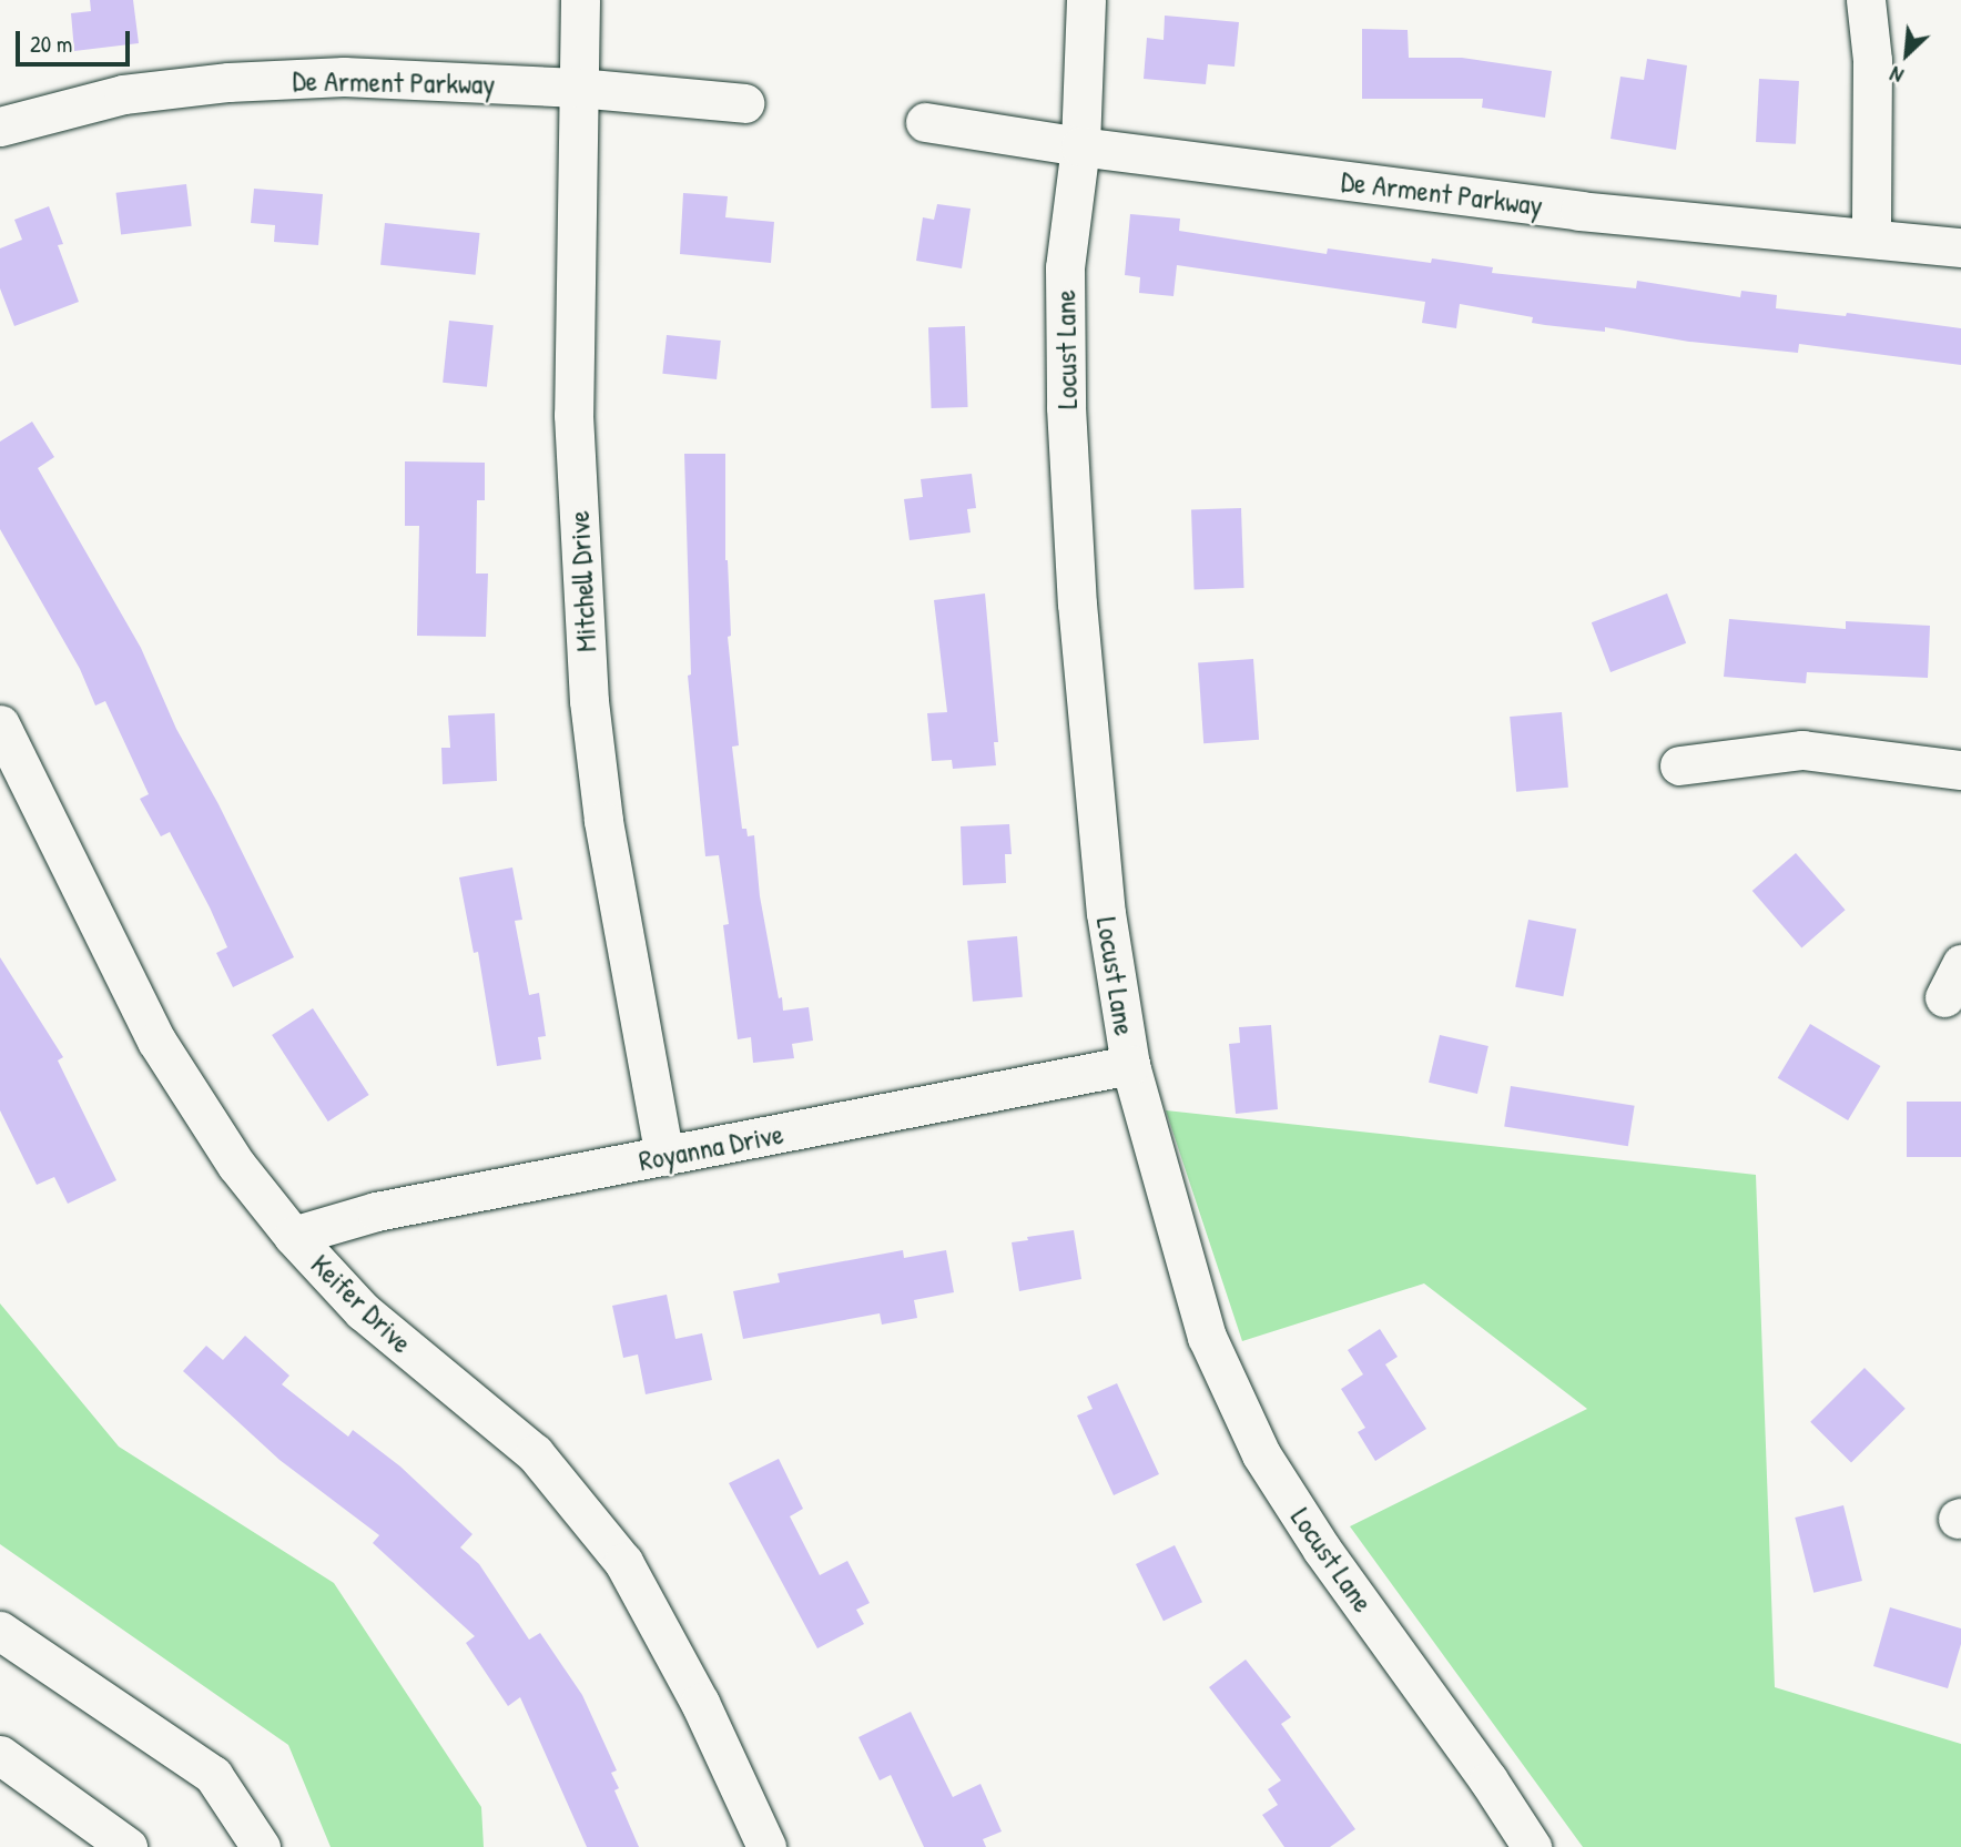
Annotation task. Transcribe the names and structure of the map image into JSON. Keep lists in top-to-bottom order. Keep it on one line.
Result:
{"streets":{"street":["De Arment Parkway","Locust Lane","Mitchell Drive","Royanna Drive","Keifer Drive"]},"crossings":[["De Arment Parkway","Locust Lane"],["De Arment Parkway","Mitchell Drive"],["Locust Lane","Royanna Drive"],["Mitchell Drive","Royanna Drive"],["Royanna Drive","Keifer Drive"]],"scale_bar":"20 m","north":"bottom left"}
